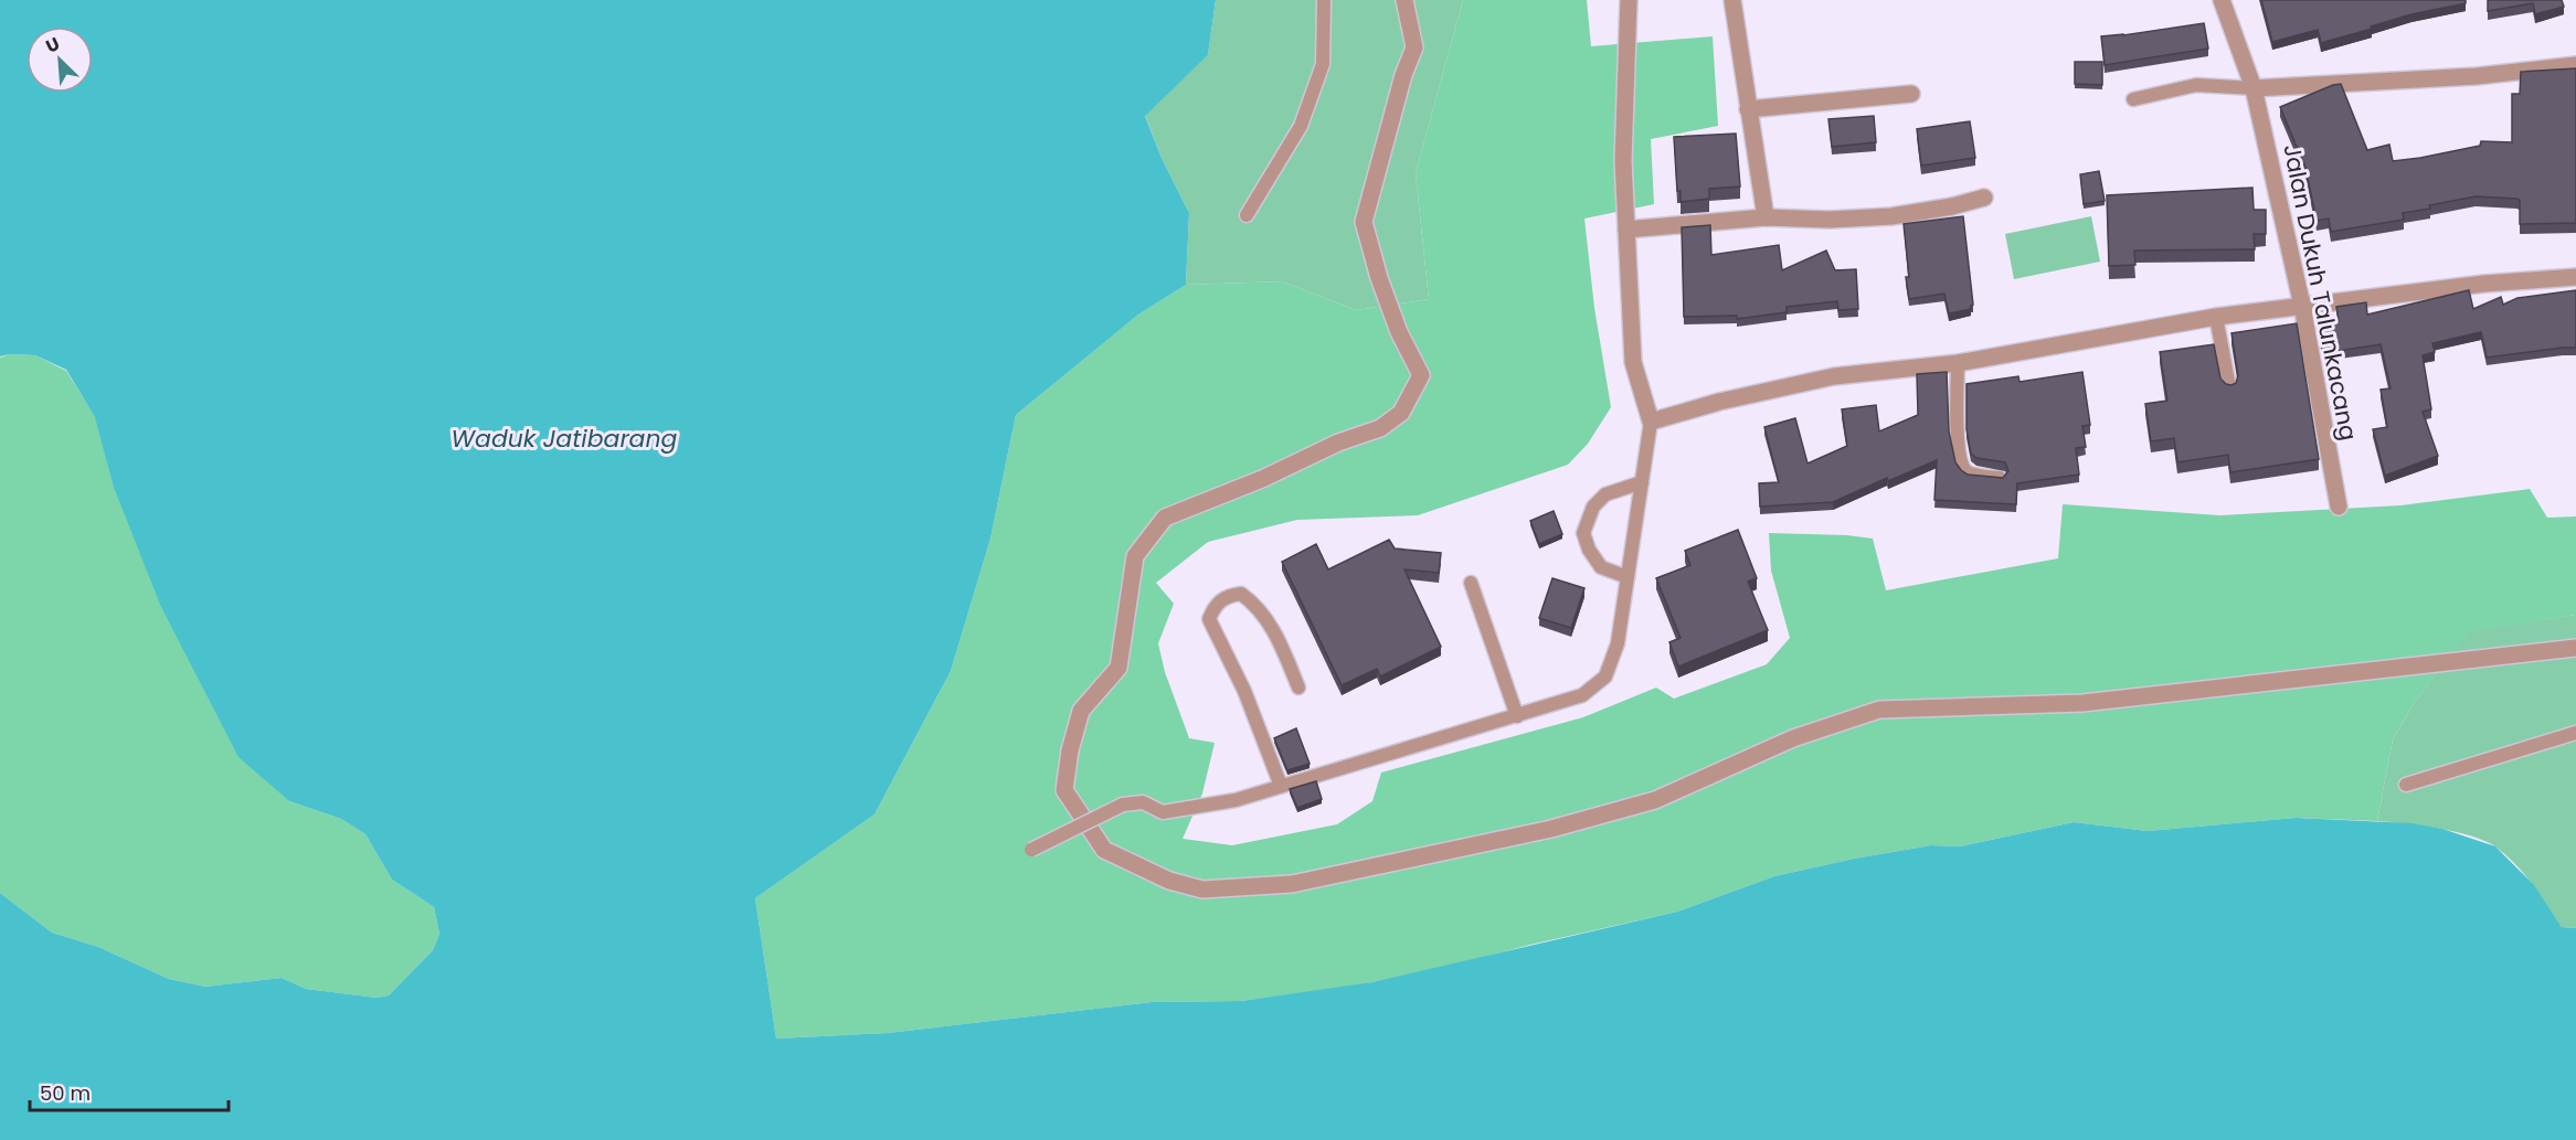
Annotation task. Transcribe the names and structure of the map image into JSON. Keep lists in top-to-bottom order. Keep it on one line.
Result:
{"streets":{"street":["Jalan Dukuh Talunkacang"]},"water":["Waduk Jatibarang"],"scale_bar":"50 m","north":"top left"}
